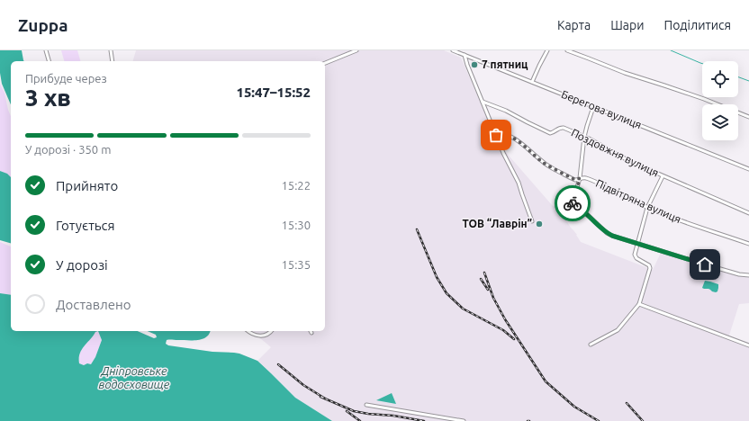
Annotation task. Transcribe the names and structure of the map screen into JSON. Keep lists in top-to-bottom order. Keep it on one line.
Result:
{"streets":{"street":["Берегова вулиця","Поздовжня вулиця","Підвітряна вулиця"]},"water":["Дніпровське водосховище"],"places":["7 пятниц","ТОВ “Лаврін”"],"page":{"header":"Zuppa","nav":["Карта","Шари","Поділитися"],"heading":["3 хв","Прибуде через","15:47–15:52"],"bar":"У дорозі · 350 m","list":[["Прийнято","15:22"],["Готується","15:30"],["У дорозі","15:35"],"Доставлено"]}}
